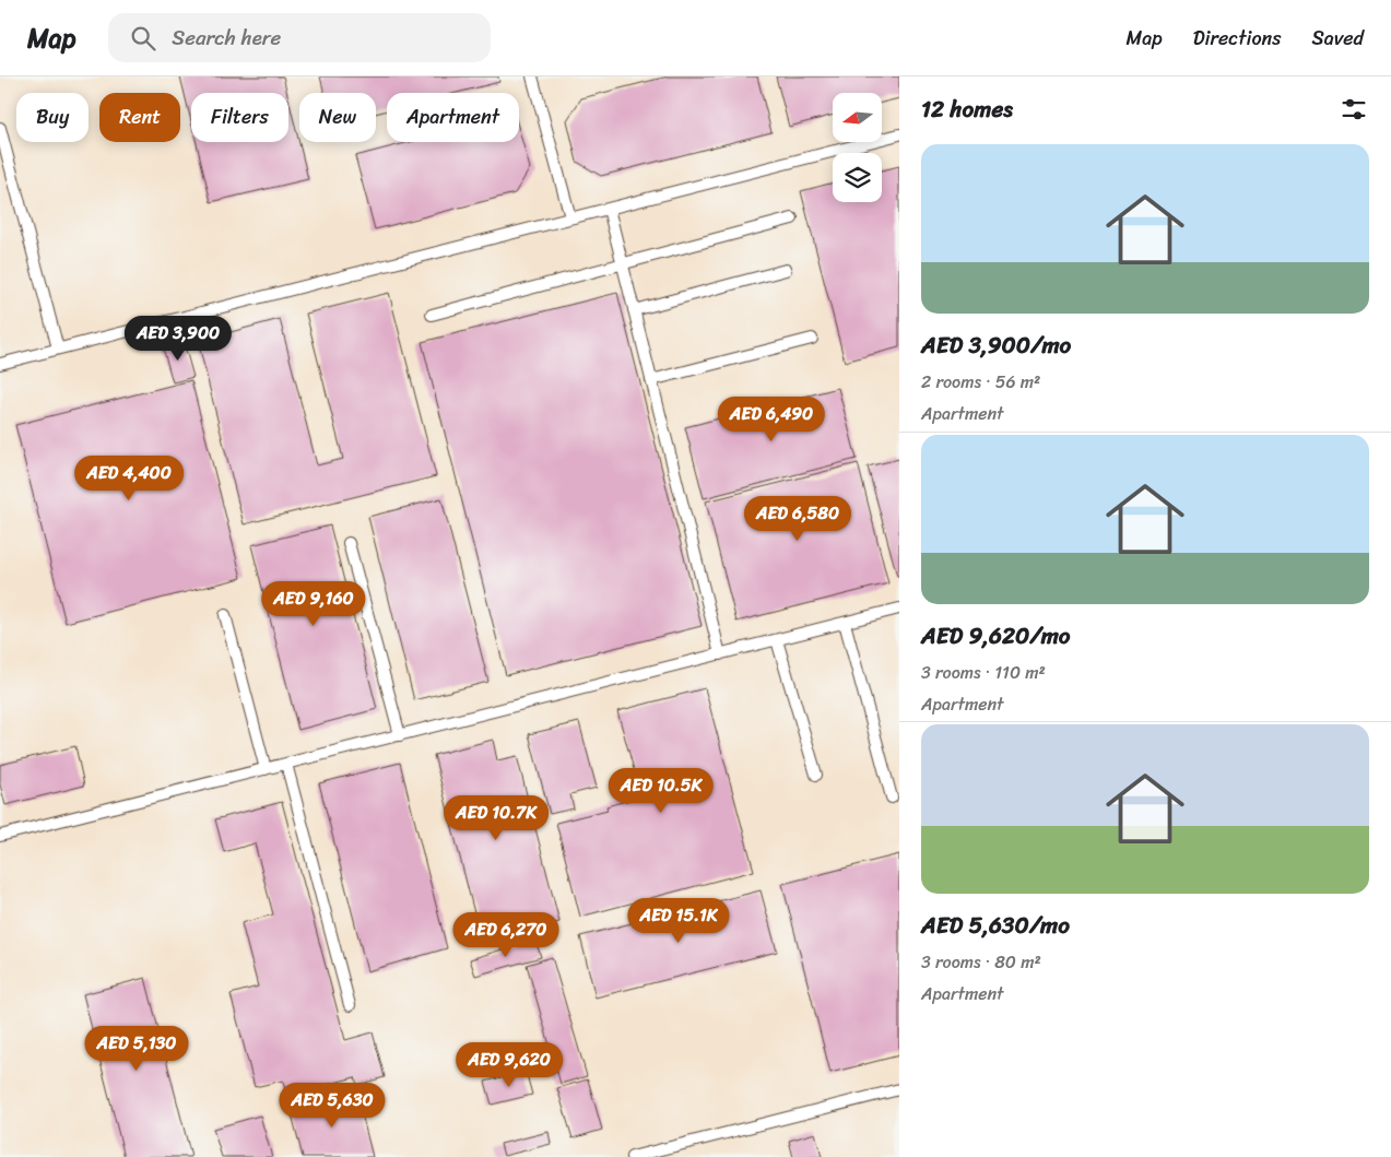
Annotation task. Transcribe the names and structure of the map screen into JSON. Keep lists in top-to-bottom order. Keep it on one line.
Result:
{"north":"left","page":{"header":"Map","search":"Search here","nav":["Map","Directions","Saved"],"heading":"12 homes","chip":["Buy","Rent","Filters","New","Apartment"],"list":[{"name":"AED 3,900/mo","note":"2 rooms · 56 m² · Apartment"},{"name":"AED 9,620/mo","note":"3 rooms · 110 m² · Apartment"},{"name":"AED 5,630/mo","note":"3 rooms · 80 m² · Apartment"}],"price":["AED 3,900","AED 6,490","AED 4,400","AED 6,580","AED 9,160","AED 10.5K","AED 10.7K","AED 15.1K","AED 6,270","AED 5,130","AED 9,620","AED 5,630"]}}
